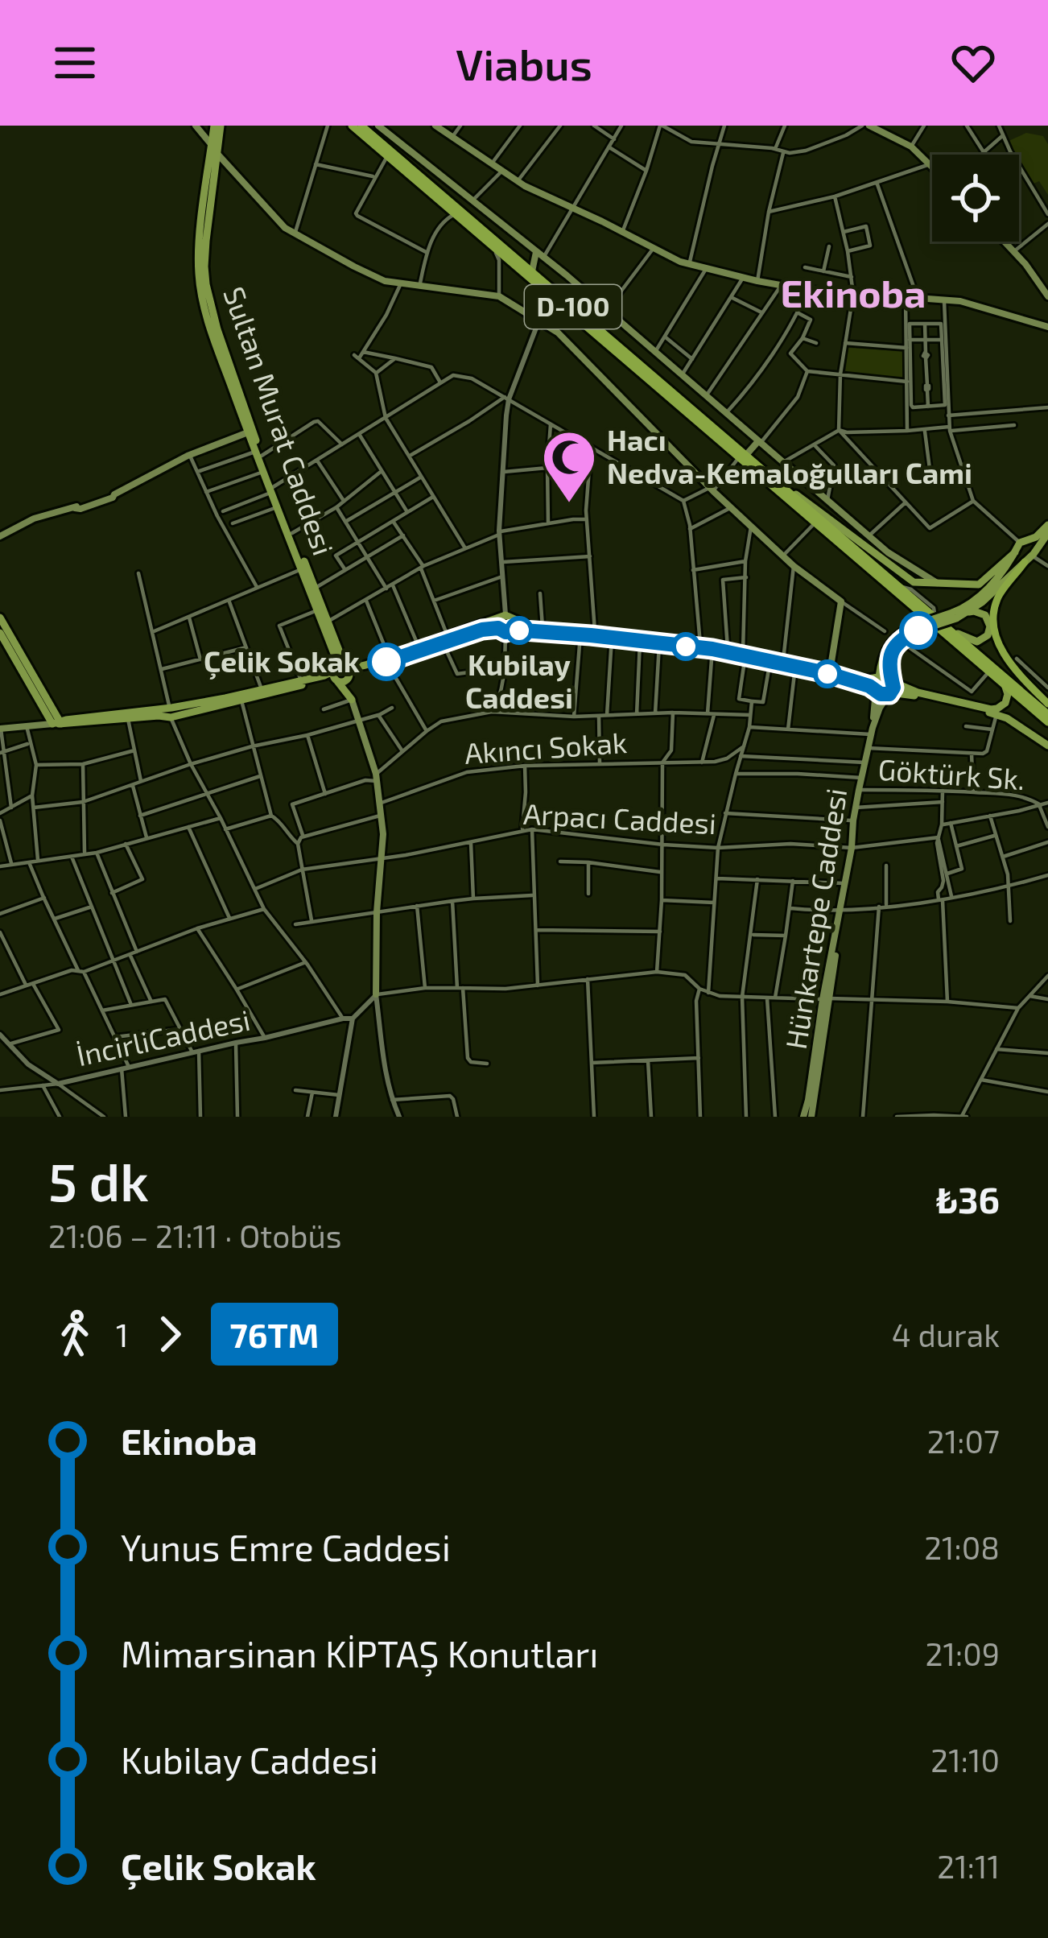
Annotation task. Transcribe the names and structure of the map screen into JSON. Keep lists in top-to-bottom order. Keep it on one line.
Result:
{"streets":{"highway":["D-100"],"main road":["Sultan Murat Caddesi","Hünkartepe Caddesi"],"street":["Akıncı Sokak","Göktürk Sk.","Arpacı Caddesi","İncirliCaddesi"]},"crossings":[["Göktürk Sk.","Hünkartepe Caddesi"],["Arpacı Caddesi","Hünkartepe Caddesi"]],"districts":["Ekinoba"],"places":{"mosque":["Hacı Nedva-Kemaloğulları Cami"],"other":["Kubilay Caddesi","Çelik Sokak"]},"lines":["bus line 76TM"],"page":{"header":"Viabus","heading":["5 dk","21:06 – 21:11 · Otobüs","₺36"],"legs":["1","76TM","4 durak"],"list":[{"name":"Ekinoba","value":"21:07"},{"name":"Yunus Emre Caddesi","value":"21:08"},{"name":"Mimarsinan KİPTAŞ Konutları","value":"21:09"},{"name":"Kubilay Caddesi","value":"21:10"},{"name":"Çelik Sokak","value":"21:11"}]}}
